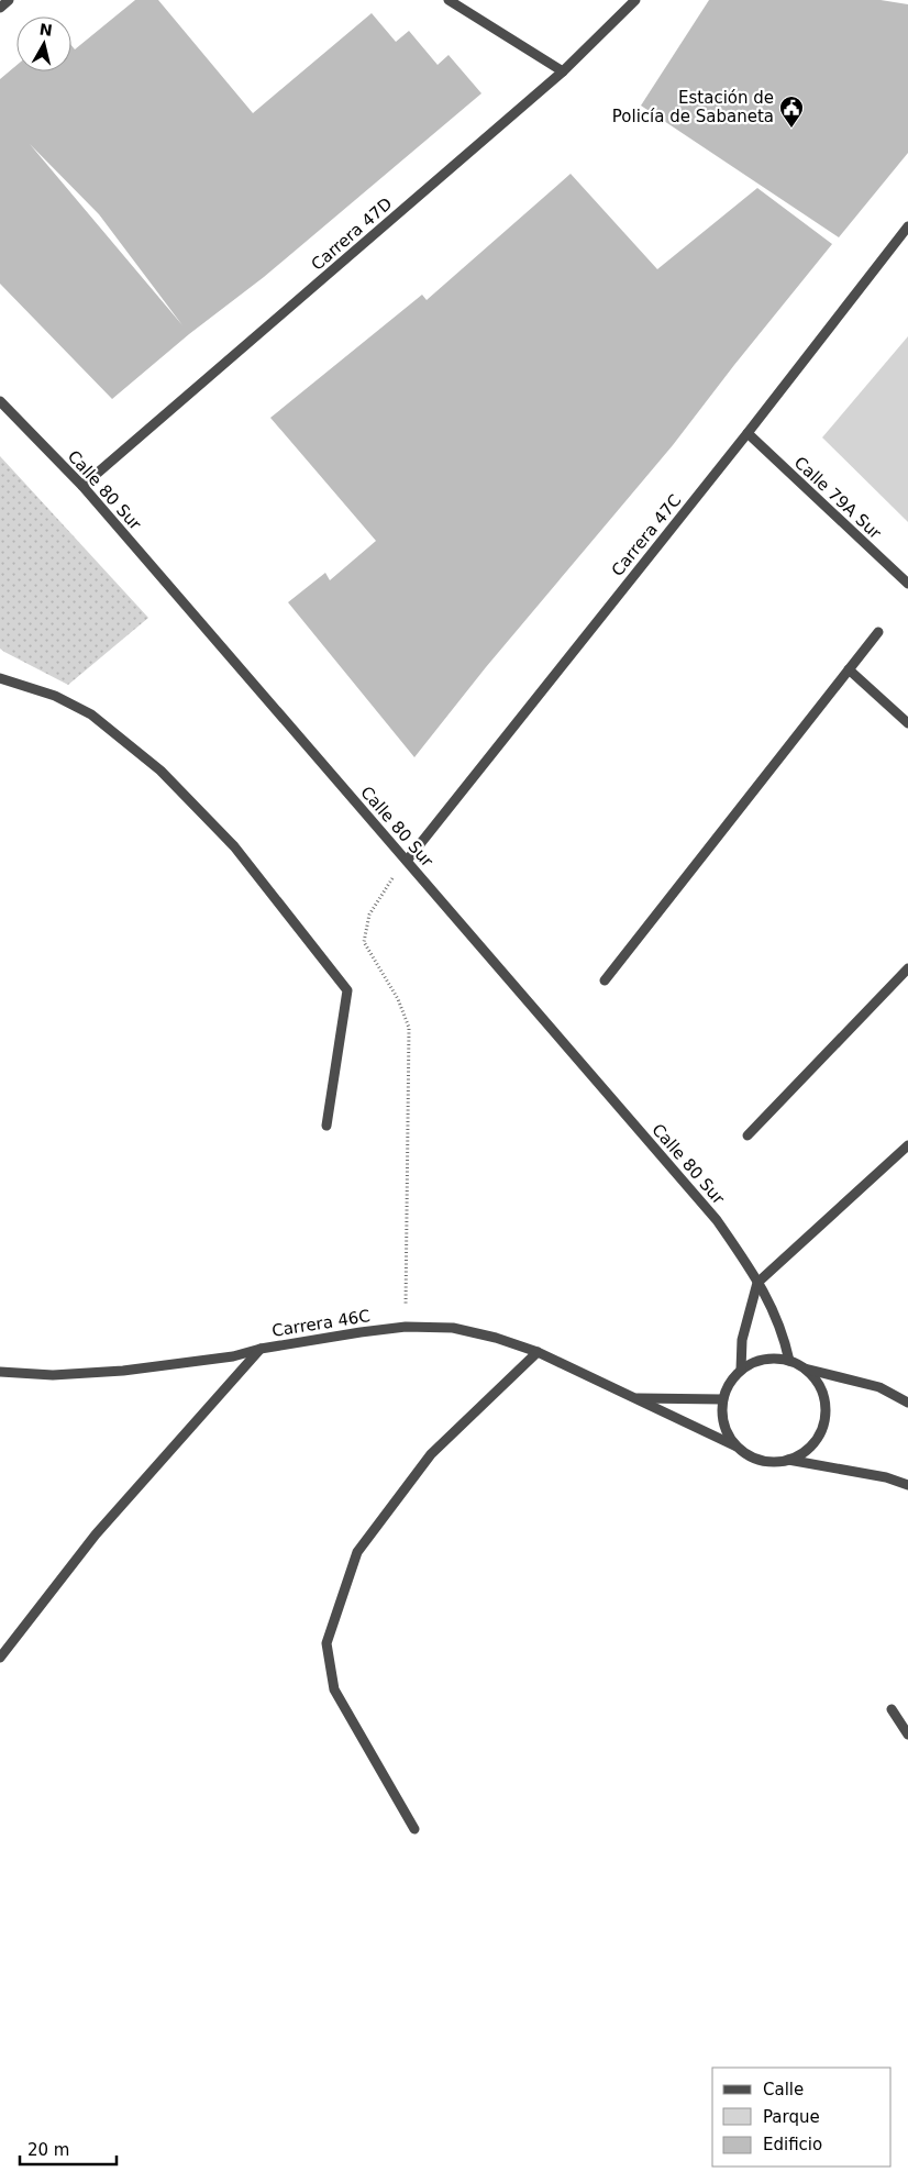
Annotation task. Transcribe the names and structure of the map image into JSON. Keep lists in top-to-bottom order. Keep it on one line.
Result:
{"streets":{"street":["Carrera 47D","Calle 80 Sur","Calle 79A Sur","Carrera 47C","Carrera 46C"]},"crossings":[["Carrera 47D","Calle 80 Sur"],["Calle 80 Sur","Carrera 47C"],["Calle 80 Sur","Carrera 46C"],["Calle 79A Sur","Carrera 47C"]],"places":{"public building":["Estación de Policía de Sabaneta"]},"legend":["Calle","Parque","Edificio"],"scale_bar":"20 m","north":"top"}
